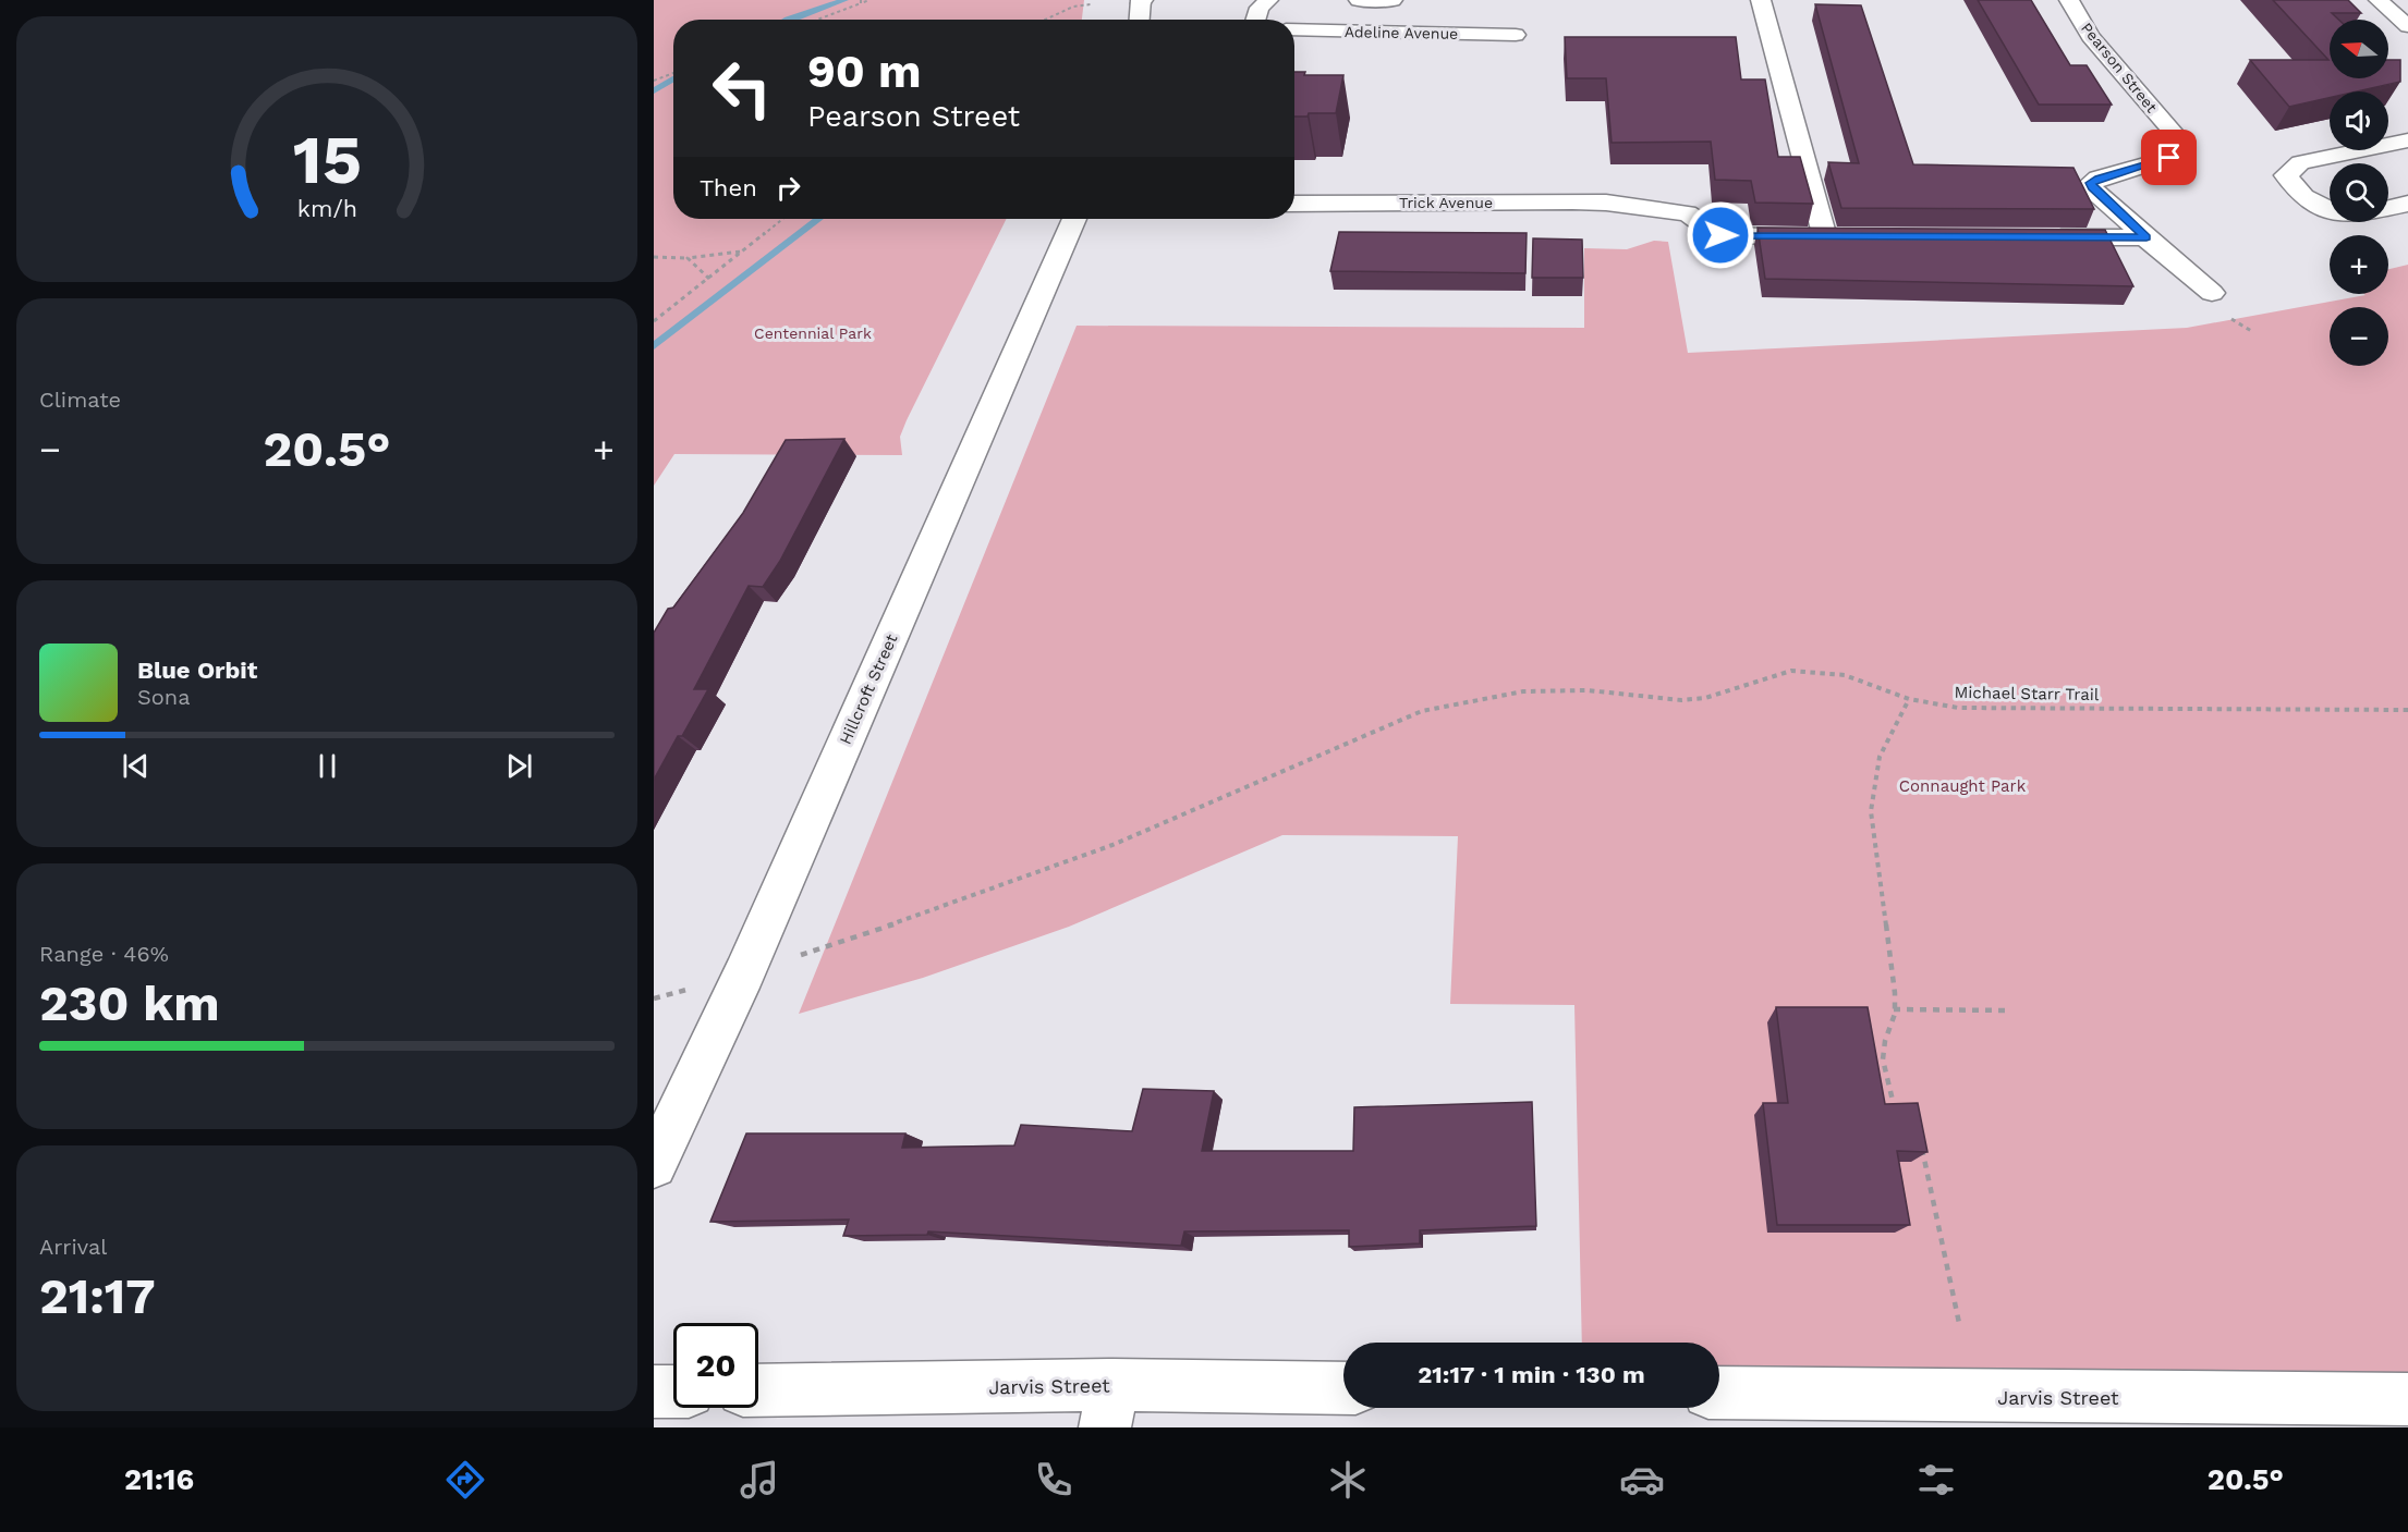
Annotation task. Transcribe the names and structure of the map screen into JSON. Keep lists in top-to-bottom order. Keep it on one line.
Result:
{"streets":{"street":["Adeline Avenue","Pearson Street","Trick Avenue","Hillcroft Street","Jarvis Street"],"path":["Michael Starr Trail"]},"parks":["Centennial Park","Connaught Park"],"north":"left","page":{"map_buttons":["+","−"],"turn":["90 m","Pearson Street"],"then":"Then","tile":["Climate",["Range · 46%","230 km"],["Arrival","21:17"]],"heat":["−","20.5°","+"],"song":["Blue Orbit","Sona"],"limit":"20","trip":"21:17 · 1 min · 130 m","tabs":["21:16","20.5°"],"gauge":["15","km/h"]}}
